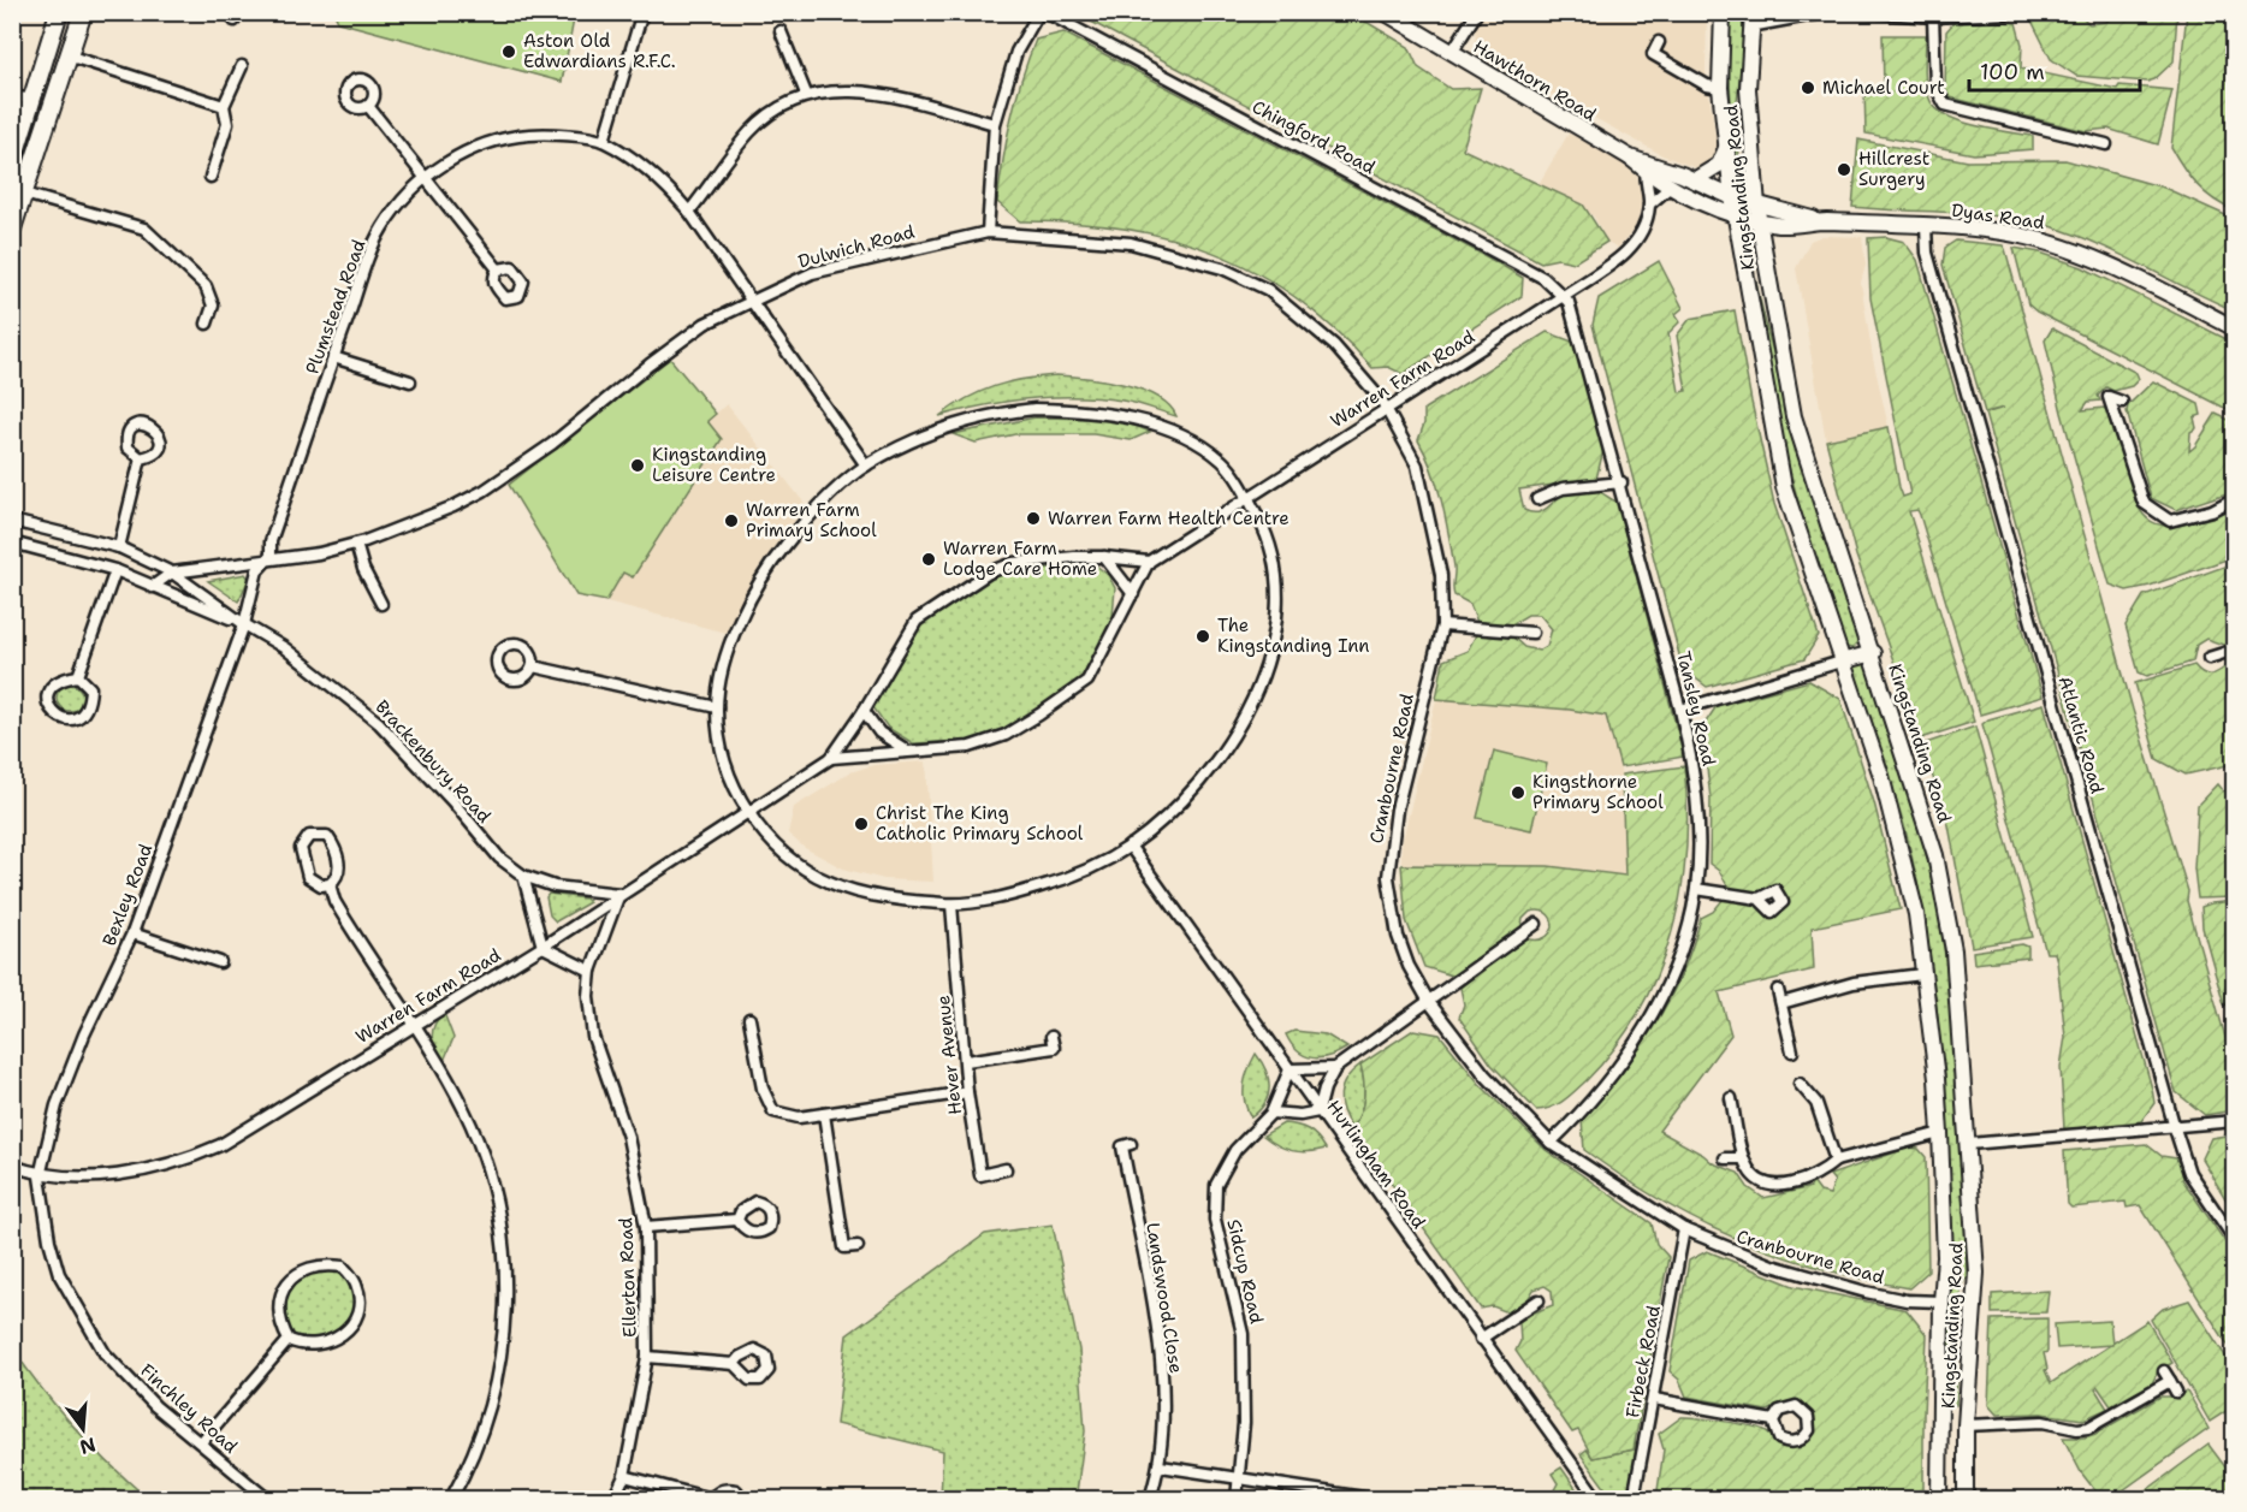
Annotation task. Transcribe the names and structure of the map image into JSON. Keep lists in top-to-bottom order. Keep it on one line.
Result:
{"streets":{"main road":["Hawthorn Road","Kingstanding Road","Dyas Road"],"street":["Chingford Road","Dulwich Road","Plumstead Road","Warren Farm Road","Tansley Road","Atlantic Road","Brackenbury Road","Cranbourne Road","Bexley Road","Hever Avenue","Hurlingham Road","Sidcup Road","Ellerton Road","Landswood Close","Firbeck Road","Finchley Road"]},"crossings":[["Hawthorn Road","Kingstanding Road"],["Hawthorn Road","Dyas Road"],["Hawthorn Road","Warren Farm Road"],["Chingford Road","Warren Farm Road"],["Chingford Road","Tansley Road"],["Kingstanding Road","Dyas Road"],["Kingstanding Road","Cranbourne Road"],["Dyas Road","Atlantic Road"],["Dulwich Road","Plumstead Road"],["Dulwich Road","Warren Farm Road"],["Dulwich Road","Cranbourne Road"],["Plumstead Road","Brackenbury Road"],["Plumstead Road","Bexley Road"],["Warren Farm Road","Tansley Road"],["Warren Farm Road","Brackenbury Road"],["Warren Farm Road","Cranbourne Road"],["Warren Farm Road","Bexley Road"],["Warren Farm Road","Ellerton Road"],["Warren Farm Road","Finchley Road"],["Tansley Road","Cranbourne Road"],["Brackenbury Road","Bexley Road"],["Brackenbury Road","Ellerton Road"],["Cranbourne Road","Firbeck Road"],["Bexley Road","Finchley Road"],["Hurlingham Road","Sidcup Road"]],"places":["Aston Old Edwardians R.F.C.","Michael Court","Hillcrest Surgery","Kingstanding Leisure Centre","Warren Farm Health Centre","Warren Farm Primary School","Warren Farm Lodge Care Home","The Kingstanding Inn","Kingsthorne Primary School","Christ The King Catholic Primary School"],"scale_bar":"100 m","north":"bottom"}
